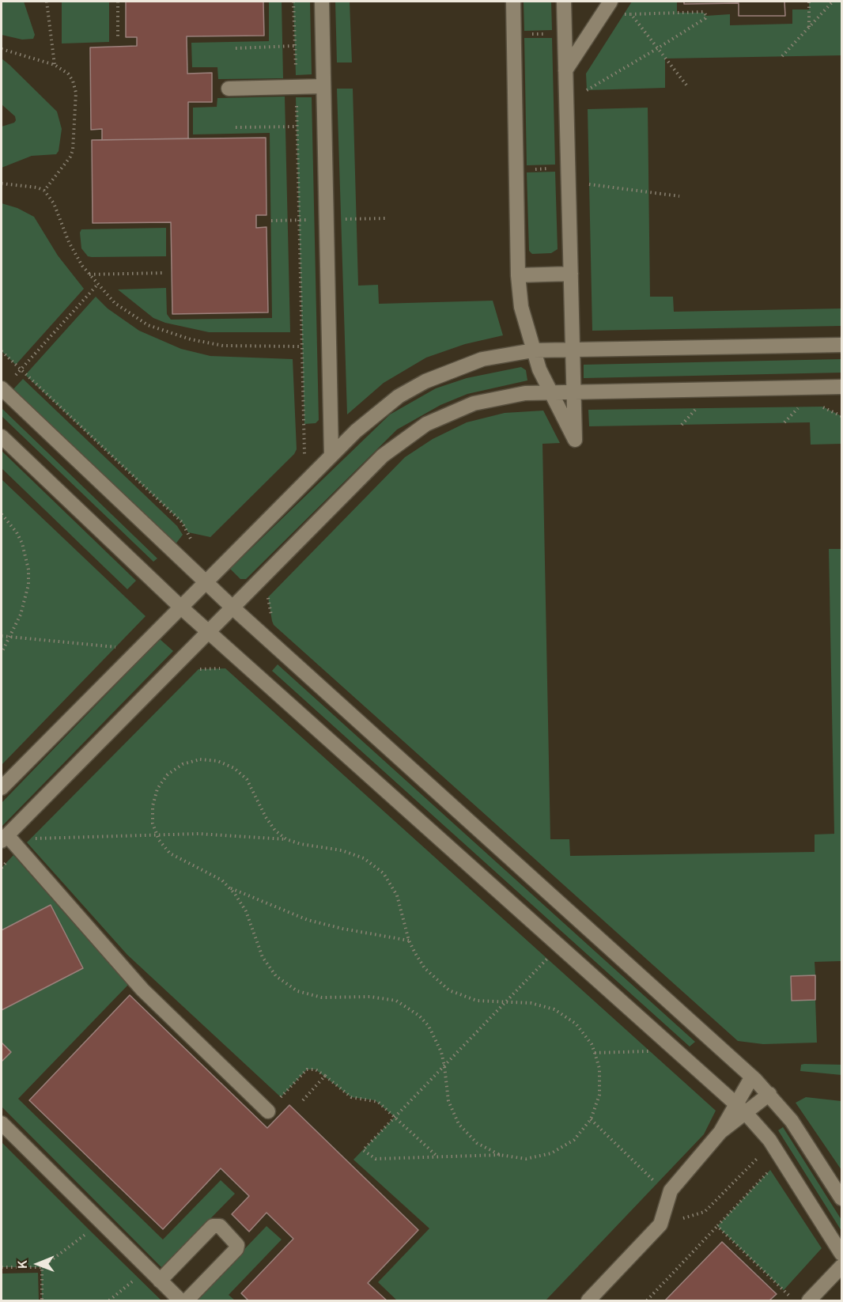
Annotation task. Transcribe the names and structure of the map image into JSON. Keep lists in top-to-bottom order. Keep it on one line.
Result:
{"north":"left"}
